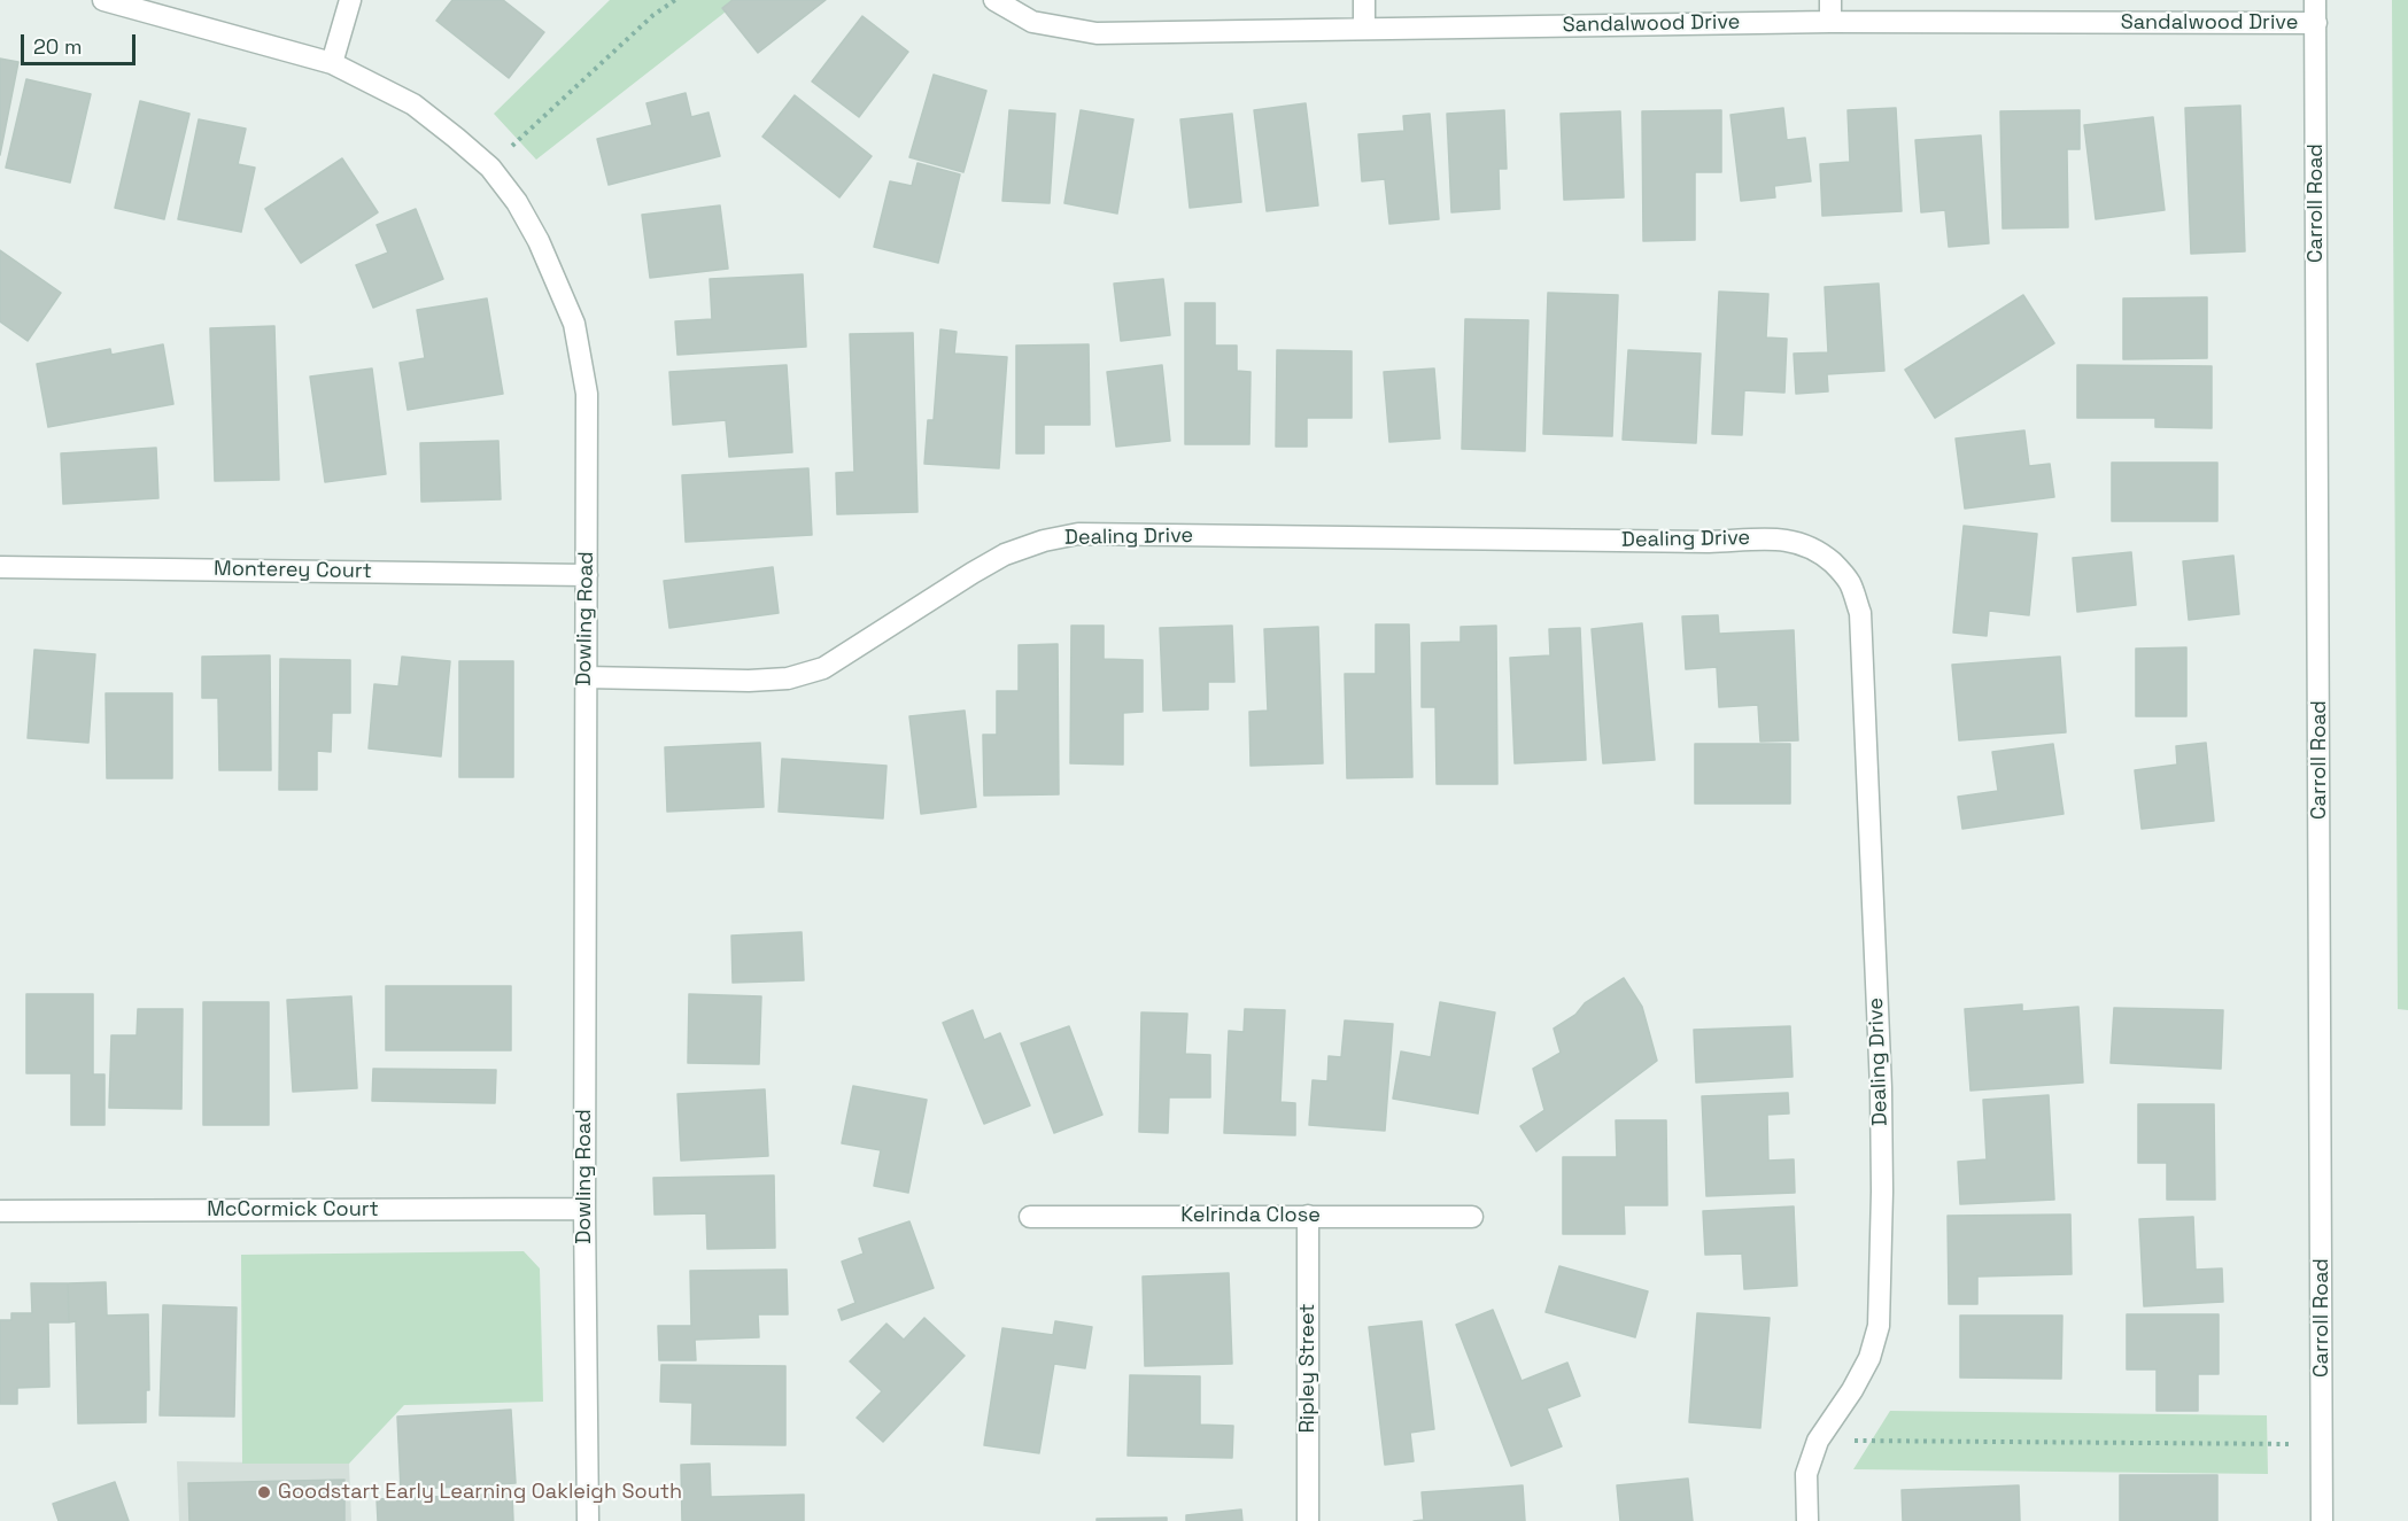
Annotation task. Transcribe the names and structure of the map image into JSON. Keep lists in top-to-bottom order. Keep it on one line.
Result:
{"streets":{"street":["Sandalwood Drive","Carroll Road","Dealing Drive","Monterey Court","Dowling Road","McCormick Court","Kelrinda Close","Ripley Street"]},"crossings":[["Sandalwood Drive","Carroll Road"],["Dealing Drive","Dowling Road"],["Monterey Court","Dowling Road"],["Dowling Road","McCormick Court"],["Kelrinda Close","Ripley Street"]],"places":["Goodstart Early Learning Oakleigh South"],"scale_bar":"20 m"}
